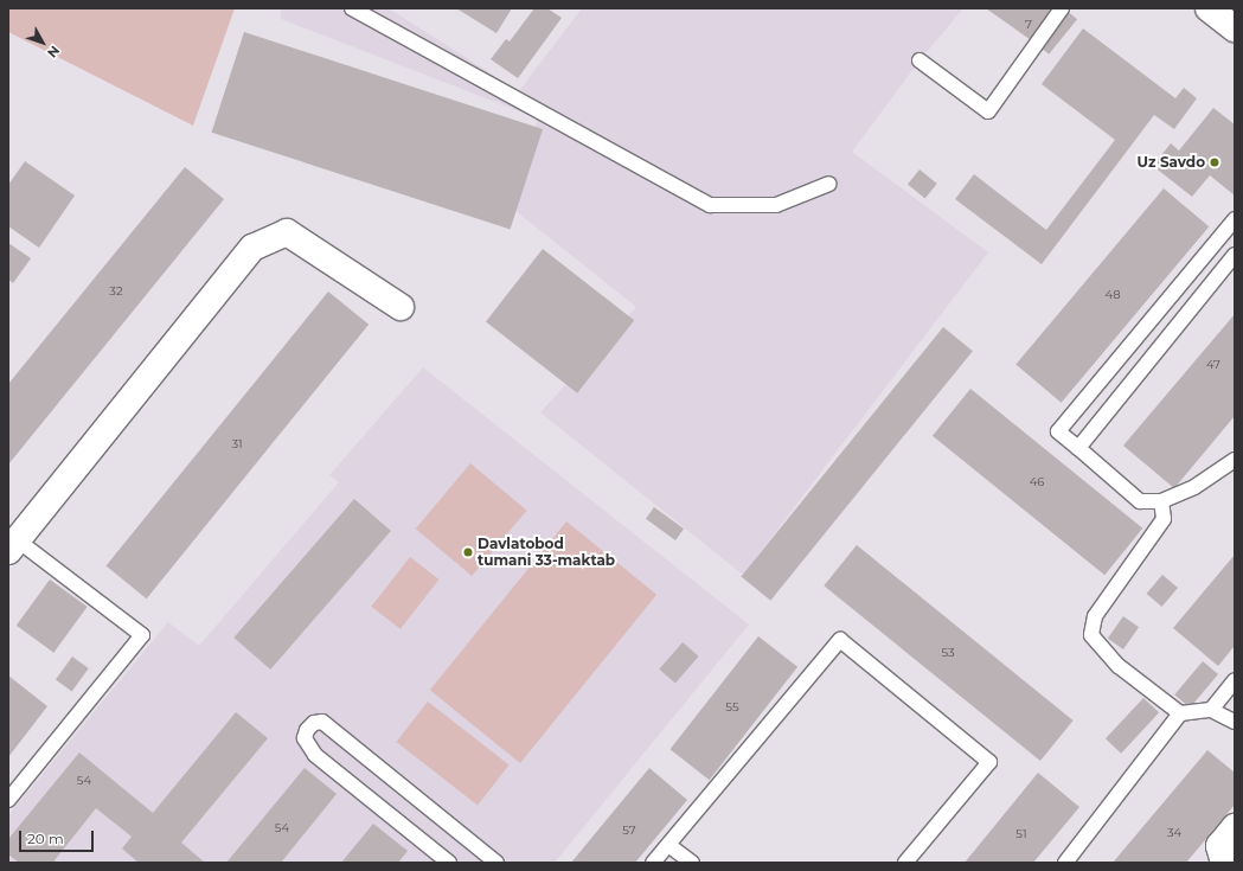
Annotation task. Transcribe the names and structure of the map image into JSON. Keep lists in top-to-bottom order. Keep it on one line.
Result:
{"places":["Uz Savdo","Davlatobod tumani 33-maktab"],"house_numbers":["7","32","48","47","31","46","53","55","54","54","57","34","51"],"scale_bar":"20 m","north":"bottom right"}
